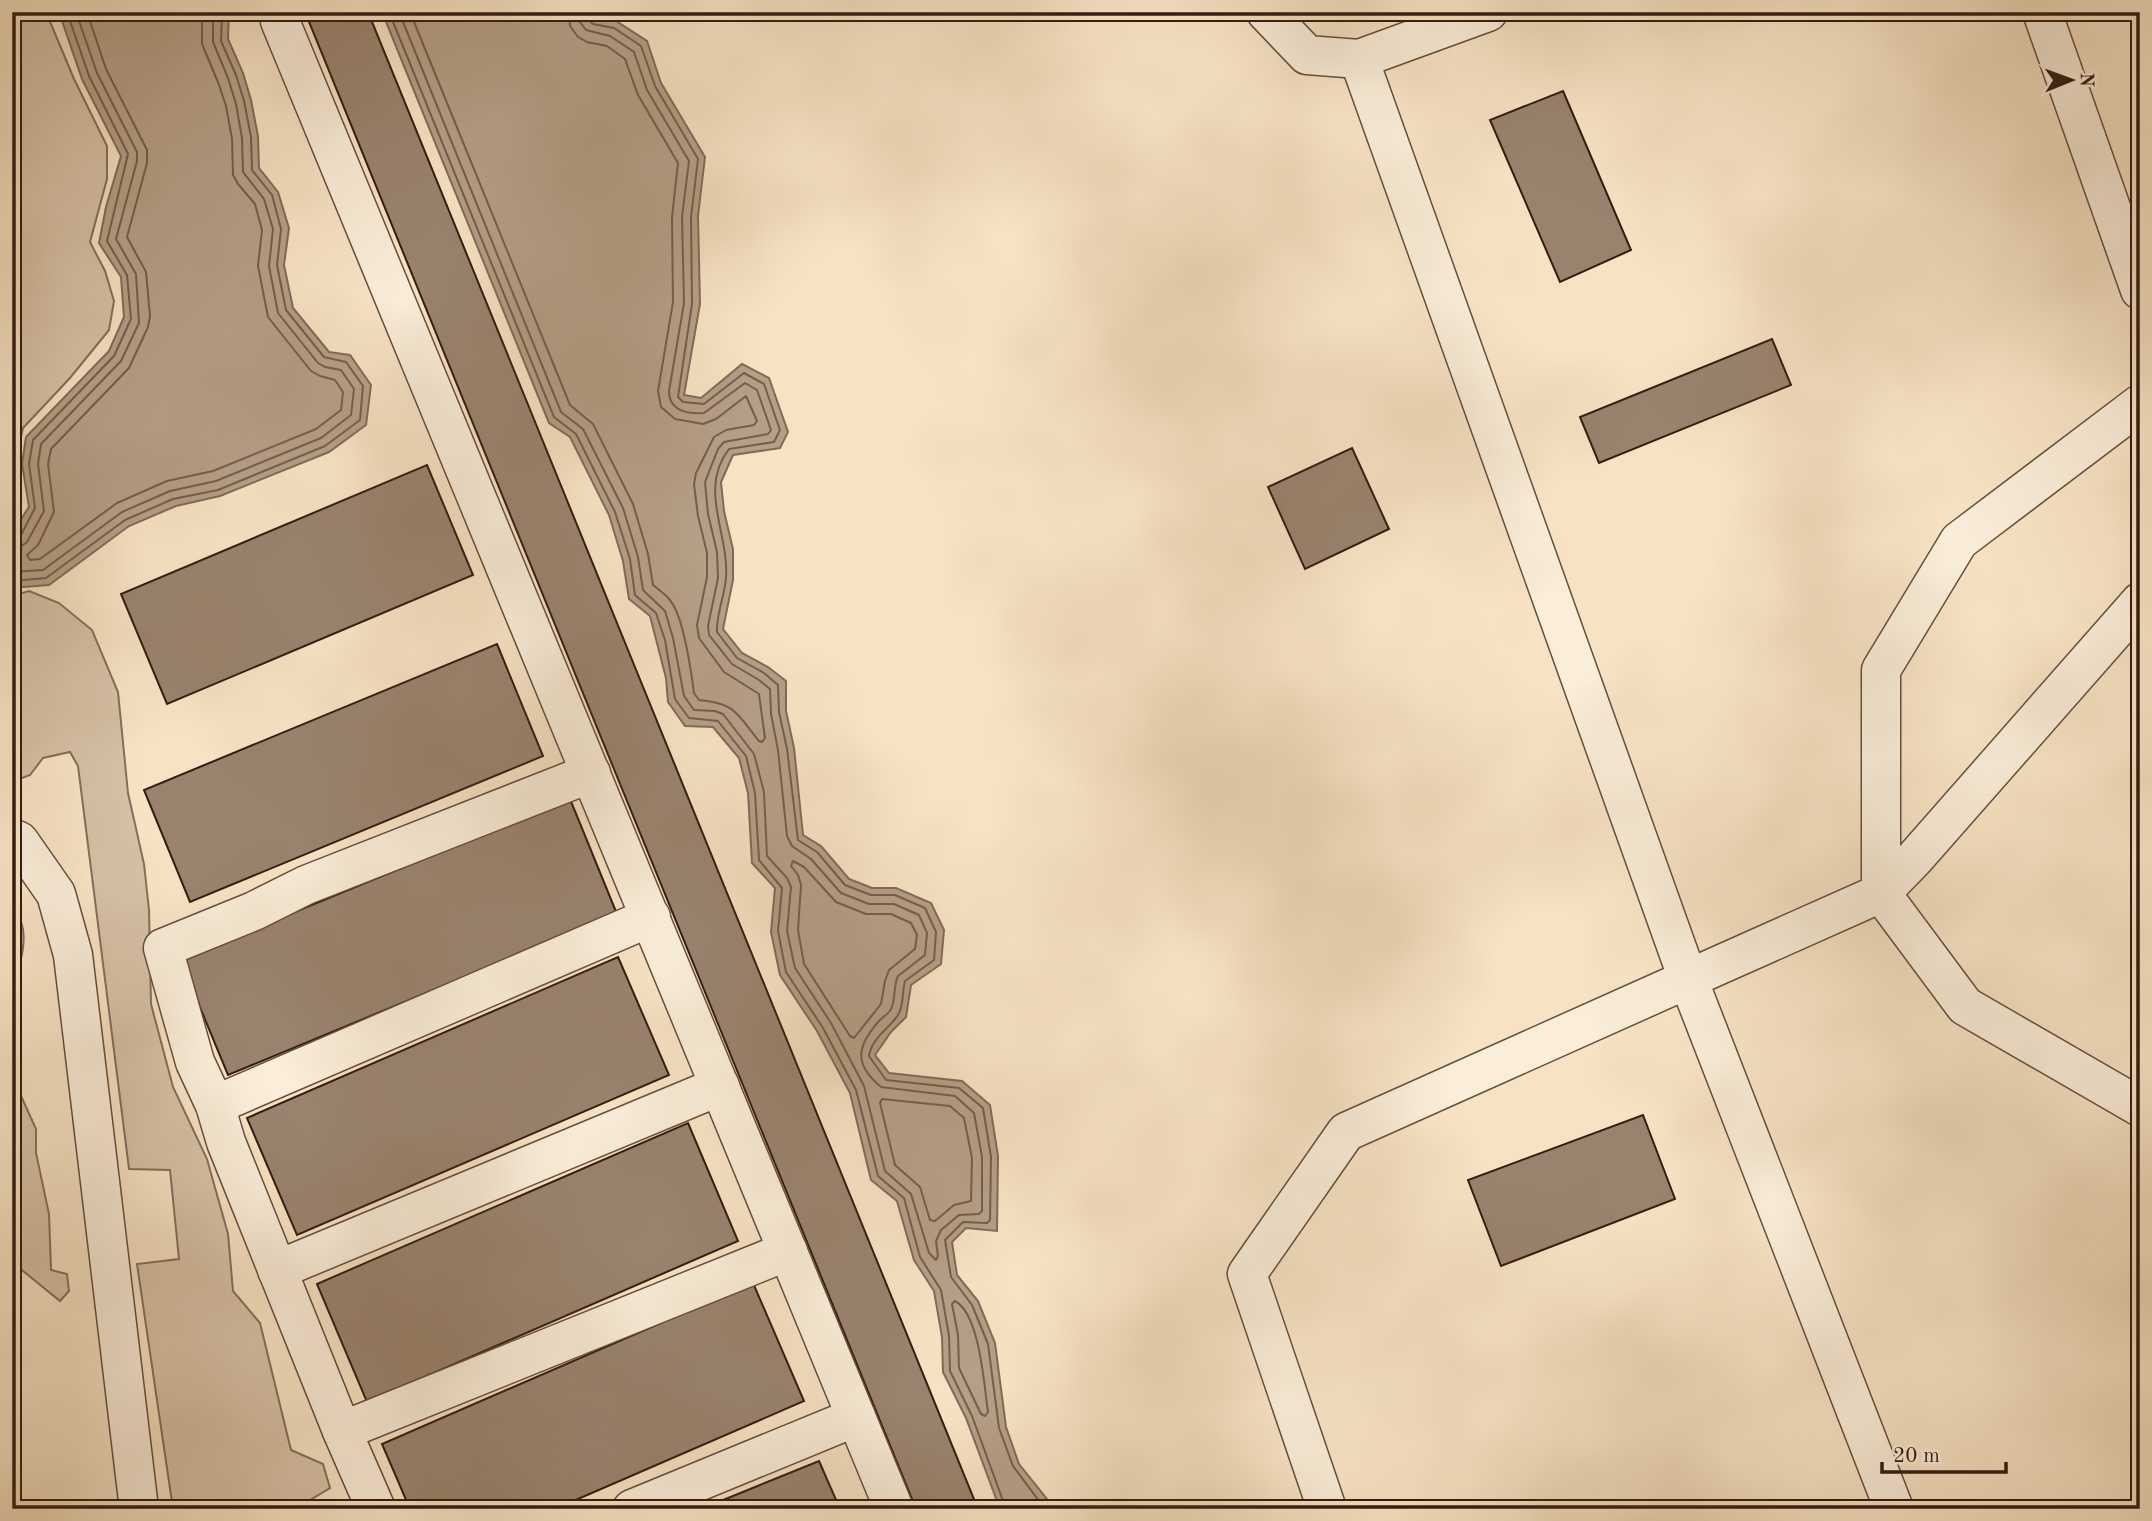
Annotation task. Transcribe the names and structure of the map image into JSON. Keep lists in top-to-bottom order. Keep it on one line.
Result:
{"scale_bar":"20 m","north":"right"}
